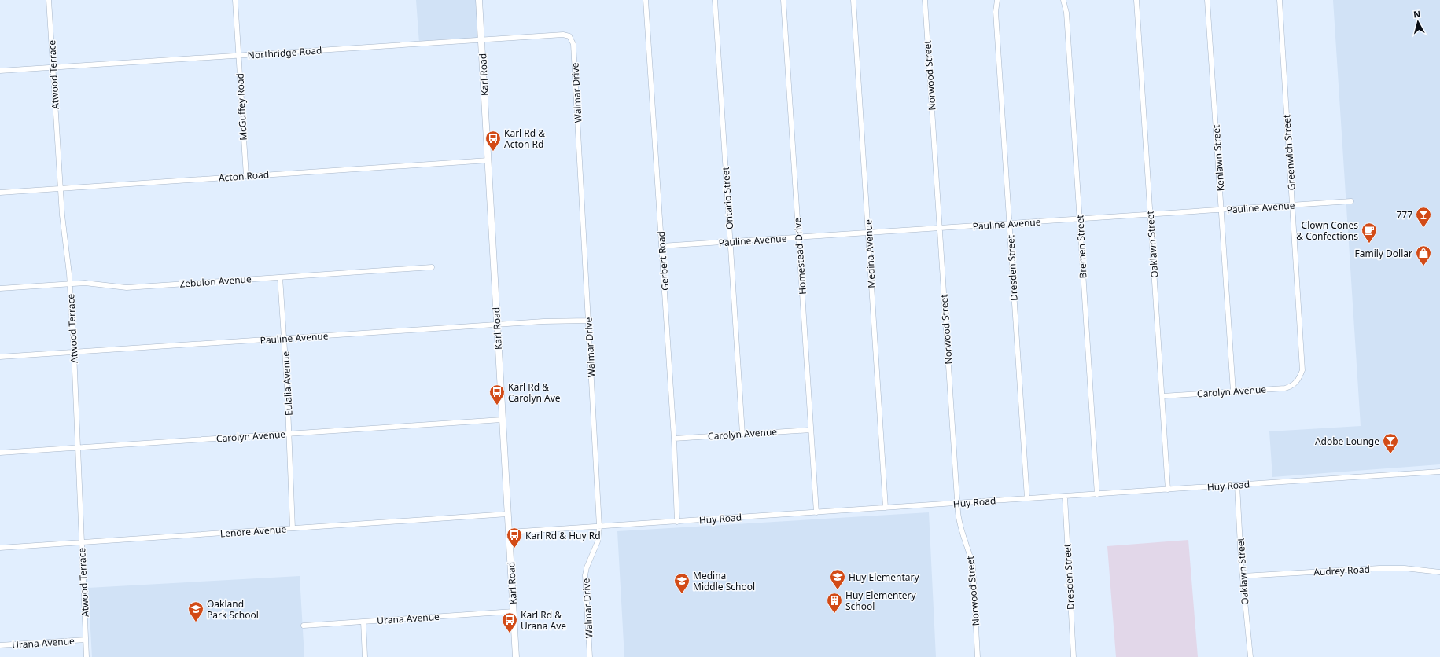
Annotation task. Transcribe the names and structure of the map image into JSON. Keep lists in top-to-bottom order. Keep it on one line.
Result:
{"streets":{"main road":["Karl Road"],"street":["Northridge Road","Atwood Terrace","Norwood Street","Walmar Drive","McGuffey Road","Greenwich Street","Kenlawn Street","Acton Road","Ontario Street","Pauline Avenue","Oaklawn Street","Bremen Street","Medina Avenue","Homestead Drive","Gerbert Road","Dresden Street","Zebulon Avenue","Eulalia Avenue","Carolyn Avenue","Huy Road","Lenore Avenue","Audrey Road","Urana Avenue"]},"crossings":[["Northridge Road","Atwood Terrace"],["Northridge Road","Karl Road"],["Northridge Road","Walmar Drive"],["Northridge Road","McGuffey Road"],["Atwood Terrace","Acton Road"],["Atwood Terrace","Pauline Avenue"],["Atwood Terrace","Zebulon Avenue"],["Atwood Terrace","Carolyn Avenue"],["Atwood Terrace","Lenore Avenue"],["Atwood Terrace","Urana Avenue"],["Karl Road","Acton Road"],["Karl Road","Pauline Avenue"],["Karl Road","Carolyn Avenue"],["Karl Road","Huy Road"],["Karl Road","Lenore Avenue"],["Karl Road","Urana Avenue"],["Norwood Street","Pauline Avenue"],["Norwood Street","Huy Road"],["Walmar Drive","Pauline Avenue"],["Walmar Drive","Huy Road"],["McGuffey Road","Acton Road"],["Greenwich Street","Pauline Avenue"],["Greenwich Street","Carolyn Avenue"],["Kenlawn Street","Pauline Avenue"],["Kenlawn Street","Carolyn Avenue"],["Ontario Street","Pauline Avenue"],["Ontario Street","Carolyn Avenue"],["Pauline Avenue","Oaklawn Street"],["Pauline Avenue","Bremen Street"],["Pauline Avenue","Medina Avenue"],["Pauline Avenue","Homestead Drive"],["Pauline Avenue","Gerbert Road"],["Pauline Avenue","Dresden Street"],["Pauline Avenue","Eulalia Avenue"],["Oaklawn Street","Carolyn Avenue"],["Oaklawn Street","Huy Road"],["Oaklawn Street","Audrey Road"],["Bremen Street","Huy Road"],["Medina Avenue","Huy Road"],["Homestead Drive","Carolyn Avenue"],["Homestead Drive","Huy Road"],["Gerbert Road","Carolyn Avenue"],["Gerbert Road","Huy Road"],["Dresden Street","Huy Road"],["Zebulon Avenue","Eulalia Avenue"],["Eulalia Avenue","Carolyn Avenue"],["Eulalia Avenue","Lenore Avenue"]],"places":{"bus stop":["Karl Rd & Acton Rd","Karl Rd & Carolyn Ave","Karl Rd & Huy Rd","Karl Rd & Urana Ave"],"bar":["777","Adobe Lounge"],"cafe":["Clown Cones & Confections"],"shop":["Family Dollar"],"school or university":["Huy Elementary","Medina Middle School","Oakland Park School"],"building":["Huy Elementery School"]},"north":"top"}
